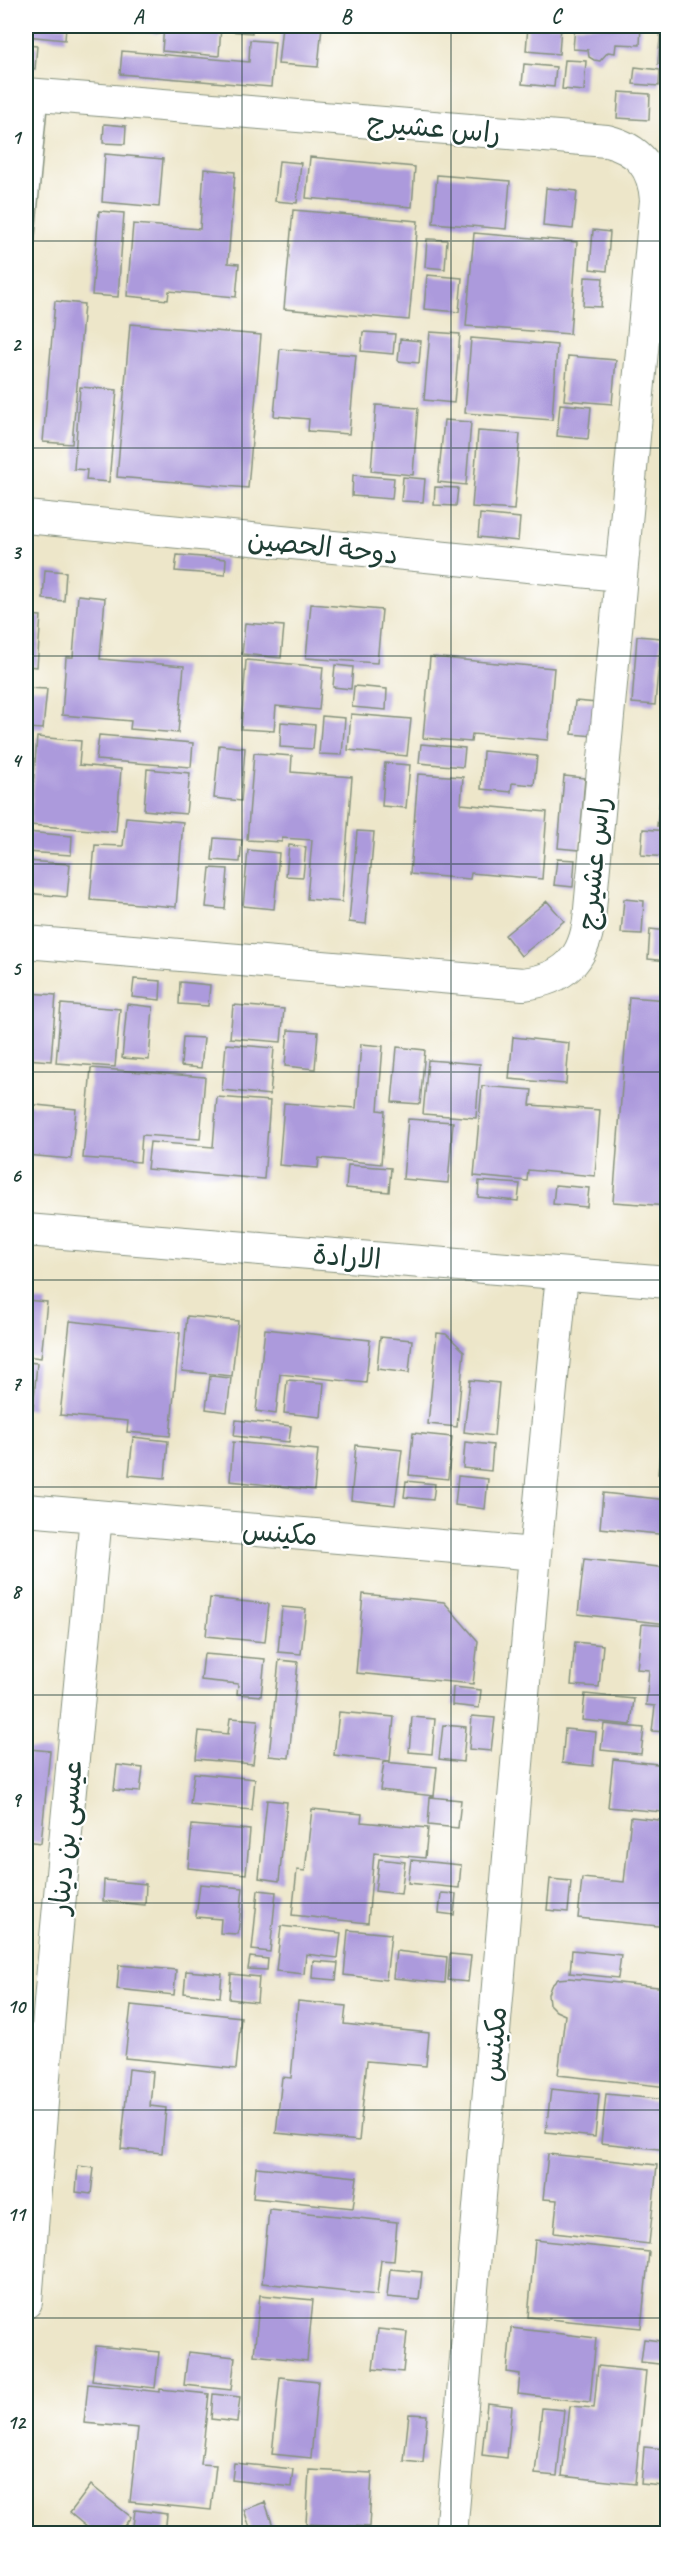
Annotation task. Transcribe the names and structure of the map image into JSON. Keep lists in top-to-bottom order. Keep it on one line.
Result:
{"streets":{"street":["راس عشيرج","دوحة الحصين","الارادة","مكينس","عيسى بن دينار"]},"crossings":[["راس عشيرج","دوحة الحصين"],["الارادة","مكينس"],["مكينس","عيسى بن دينار"]],"grid":{"columns":["A","B","C"],"rows":["1","2","3","4","5","6","7","8","9","10","11","12"]}}
